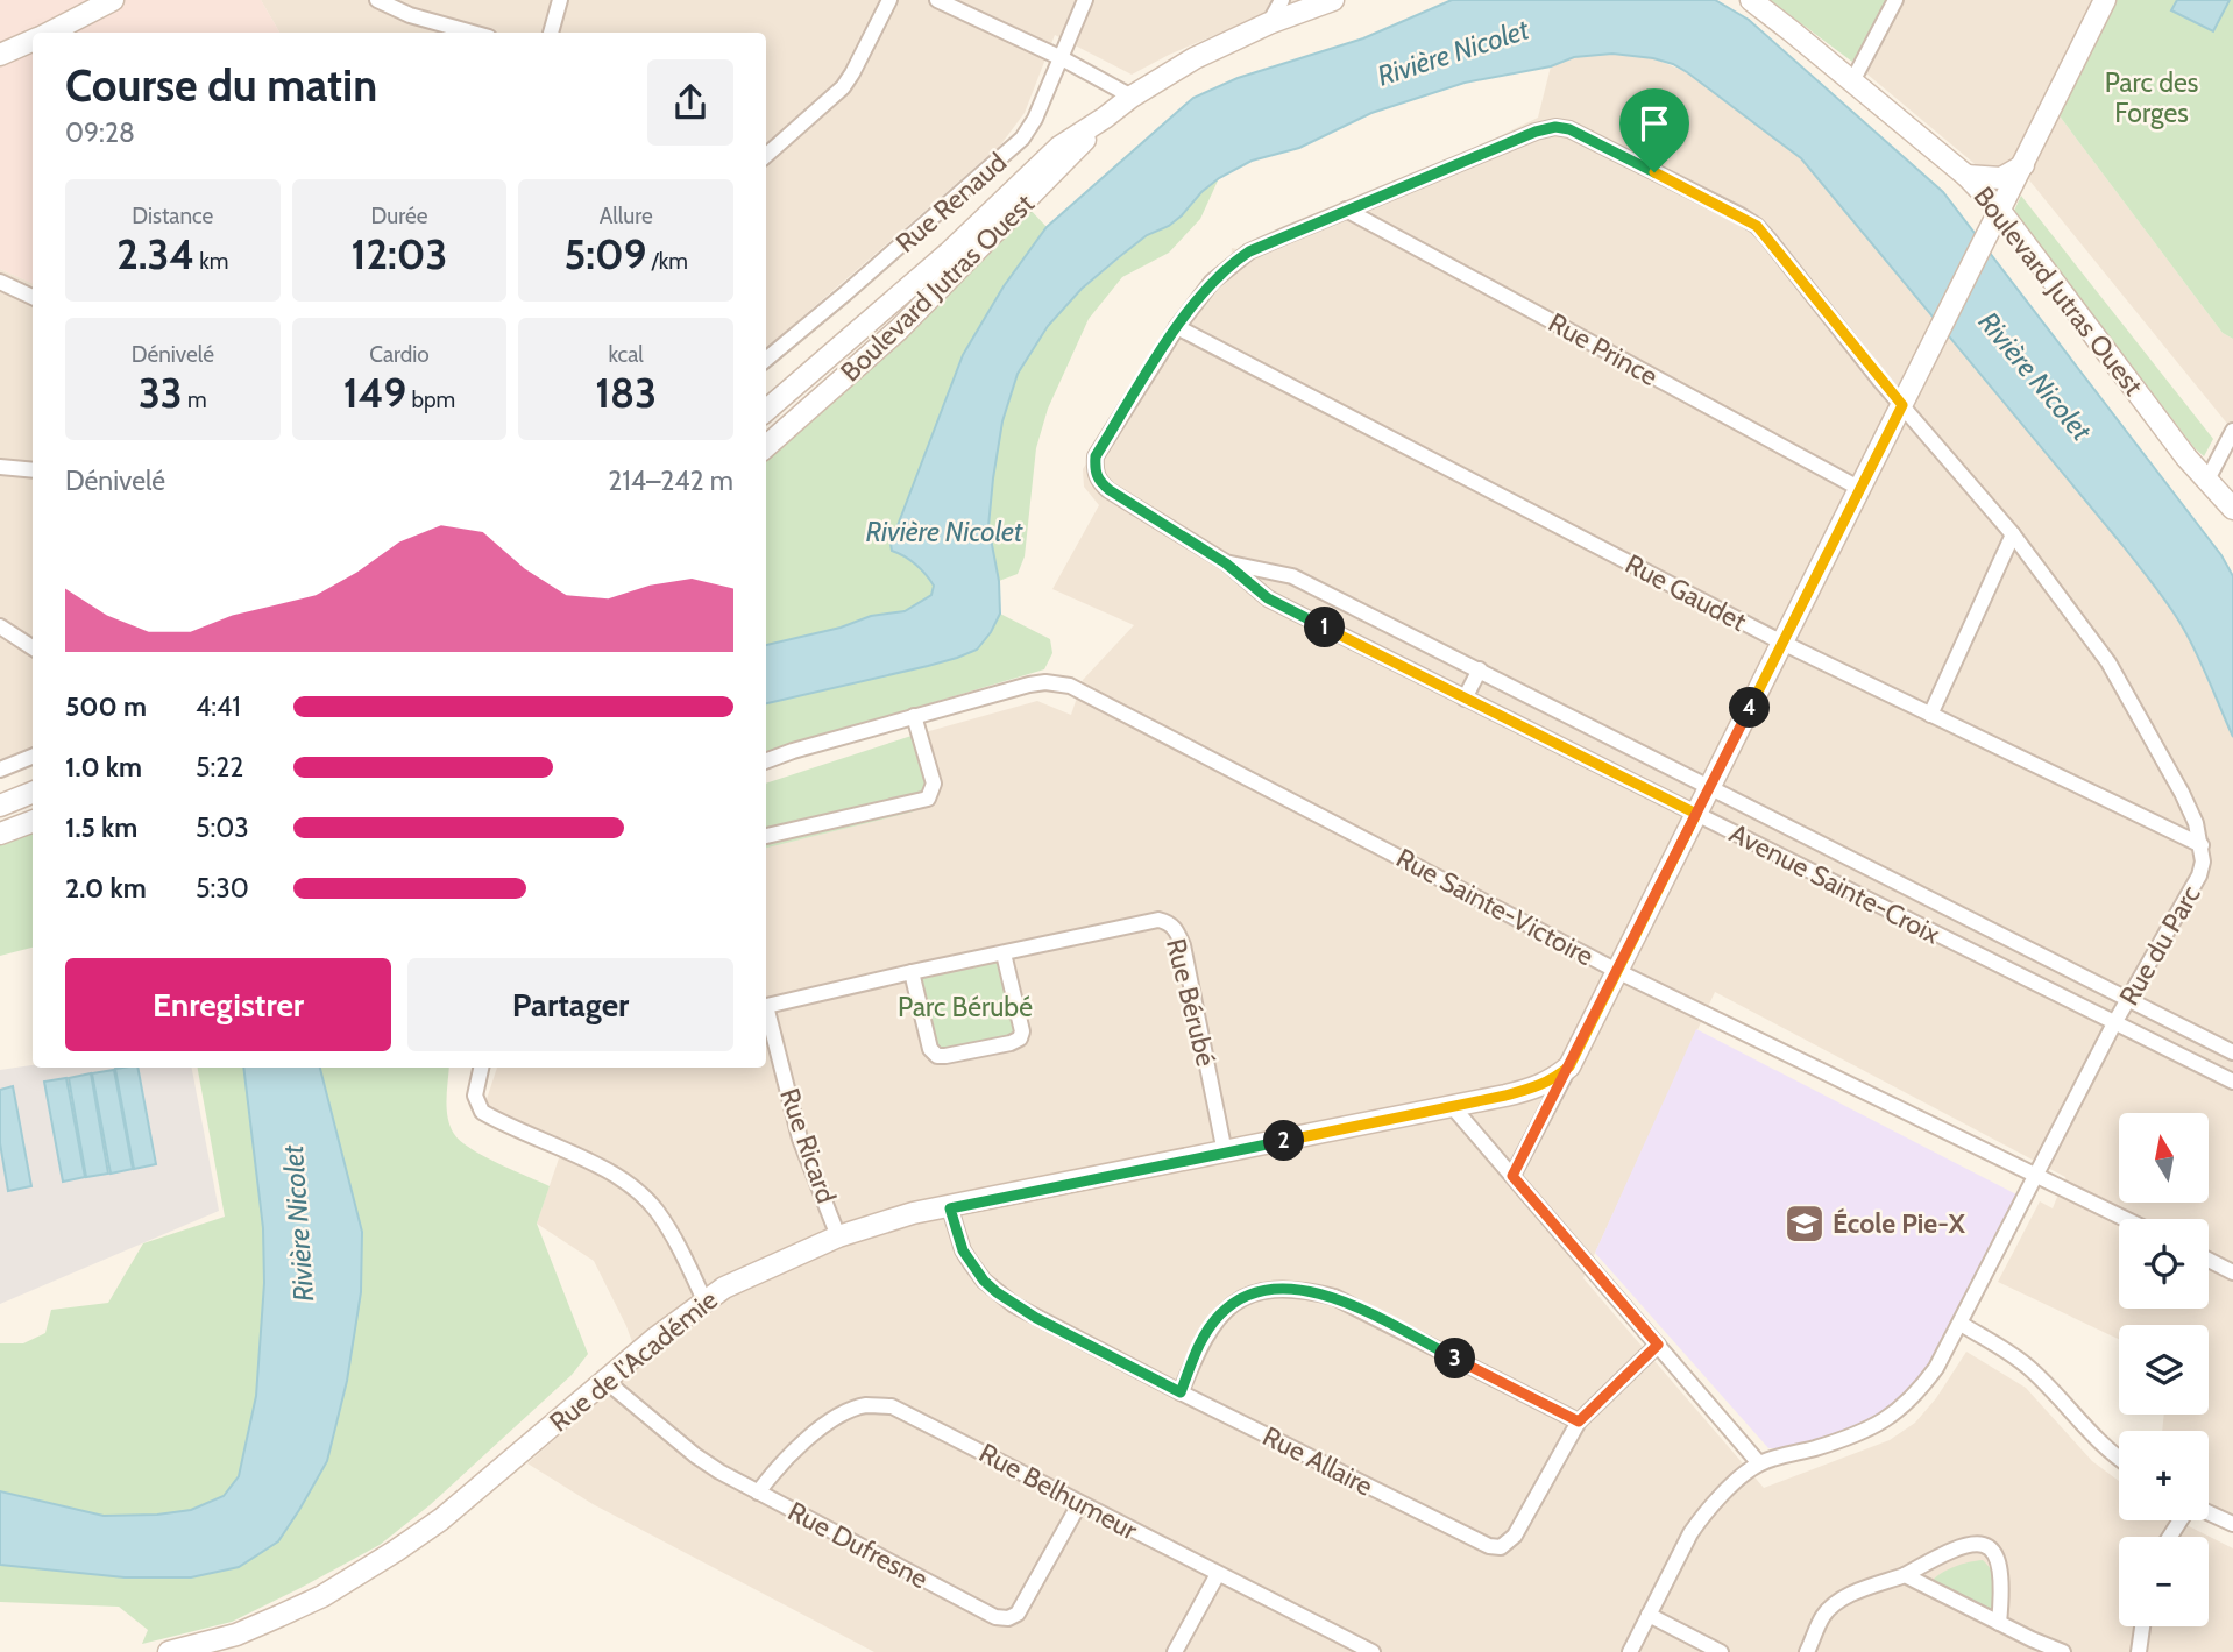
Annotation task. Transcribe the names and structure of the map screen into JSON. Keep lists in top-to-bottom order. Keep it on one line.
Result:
{"streets":{"street":["Rue Renaud","Boulevard Jutras Ouest","Rue Prince","Rue Gaudet","Avenue Sainte-Croix","Rue Sainte-Victoire","Rue du Parc","Rue Bérubé","Rue Ricard","Rue de l'Académie","Rue Allaire","Rue Belhumeur","Rue Dufresne"]},"crossings":[["Rue Prince","Rue du Parc"],["Rue Gaudet","Avenue Sainte-Croix"],["Rue Gaudet","Rue du Parc"],["Avenue Sainte-Croix","Rue du Parc"],["Rue Sainte-Victoire","Rue du Parc"],["Rue Bérubé","Rue de l'Académie"],["Rue Ricard","Rue de l'Académie"],["Rue de l'Académie","Rue Allaire"],["Rue de l'Académie","Rue Dufresne"],["Rue Belhumeur","Rue Dufresne"]],"water":["Rivière Nicolet"],"parks":["Parc des Forges","Parc Bérubé"],"places":{"school or university":["École Pie-X"]},"north":"top","page":{"heading":["Course du matin","09:28"],"stats":[["Distance","2.34 km"],["Durée","12:03"],["Allure","5:09 /km"],["Dénivelé","33 m"],["Cardio","149 bpm"],["kcal","183"]],"chart":["Dénivelé","214–242 m"],"pins":["1","4","2","3"],"list":[{"name":"500 m","note":"4:41"},{"name":"1.0 km","note":"5:22"},{"name":"1.5 km","note":"5:03"},{"name":"2.0 km","note":"5:30"}],"buttons":["Enregistrer","Partager"],"map_buttons":["+","−"]}}
